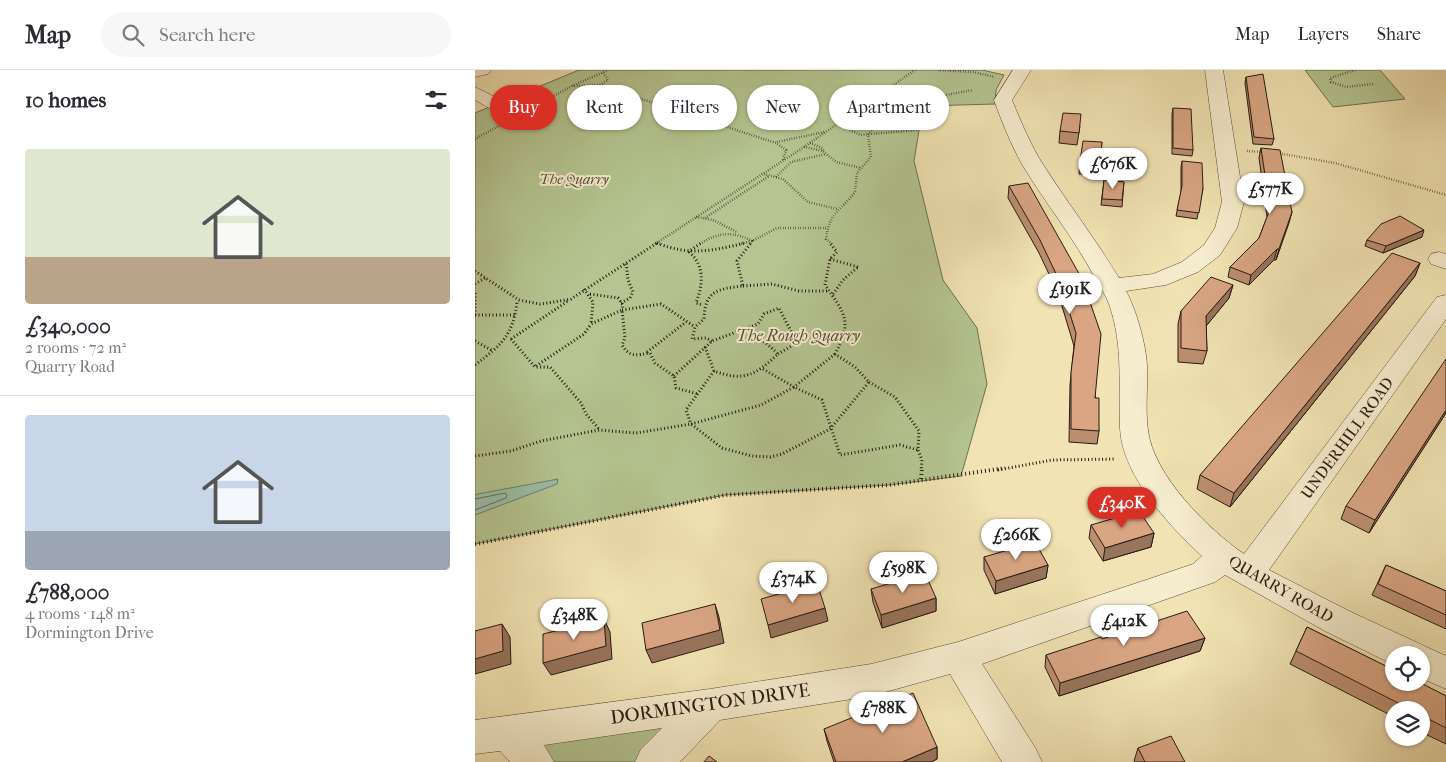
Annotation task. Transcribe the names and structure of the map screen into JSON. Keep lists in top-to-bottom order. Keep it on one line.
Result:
{"streets":{"street":["UNDERHILL ROAD","QUARRY ROAD","DORMINGTON DRIVE"]},"crossings":[["UNDERHILL ROAD","QUARRY ROAD"],["UNDERHILL ROAD","DORMINGTON DRIVE"],["QUARRY ROAD","DORMINGTON DRIVE"]],"parks":["The Quarry","The Rough Quarry"],"page":{"header":"Map","search":"Search here","nav":["Map","Layers","Share"],"heading":"10 homes","chip":["Buy","Rent","Filters","New","Apartment"],"list":[{"name":"£340,000","note":"2 rooms · 72 m² · Quarry Road"},{"name":"£788,000","note":"4 rooms · 148 m² · Dormington Drive"}],"price":["£676K","£577K","£191K","£340K","£266K","£598K","£374K","£348K","£412K","£788K"]}}
